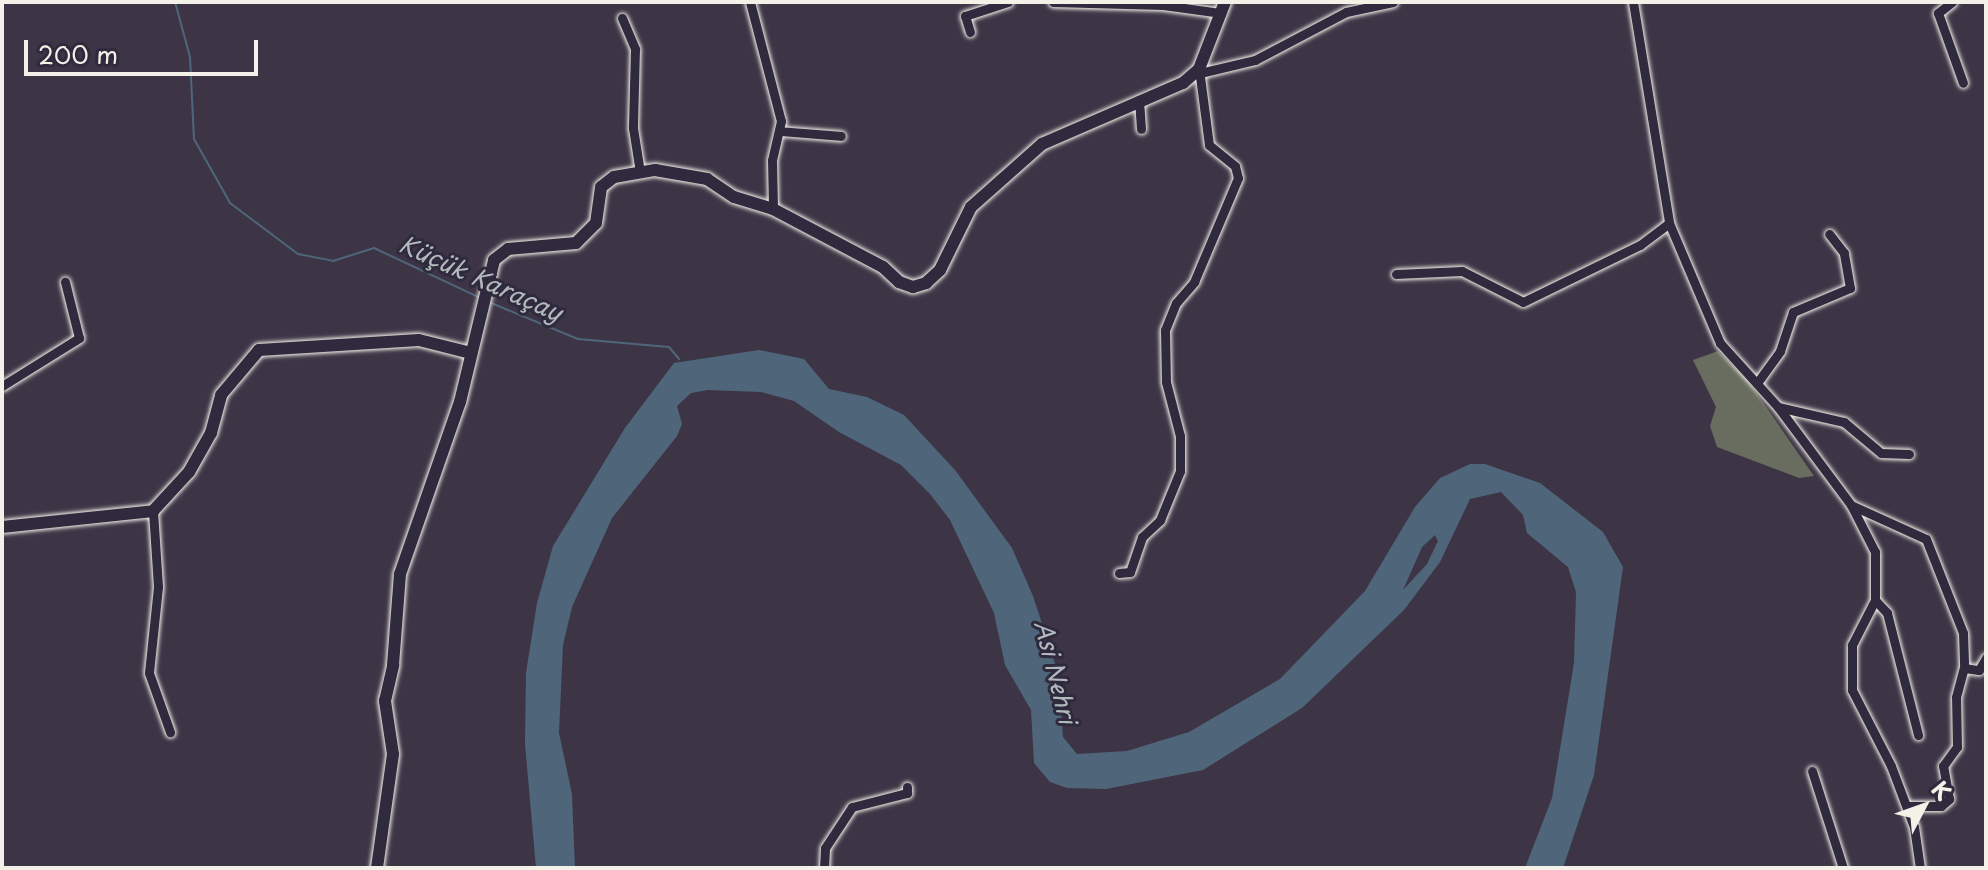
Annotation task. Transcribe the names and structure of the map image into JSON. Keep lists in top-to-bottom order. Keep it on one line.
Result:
{"water":["Küçük Karaçay","Asi Nehri"],"scale_bar":"200 m","north":"top right"}
